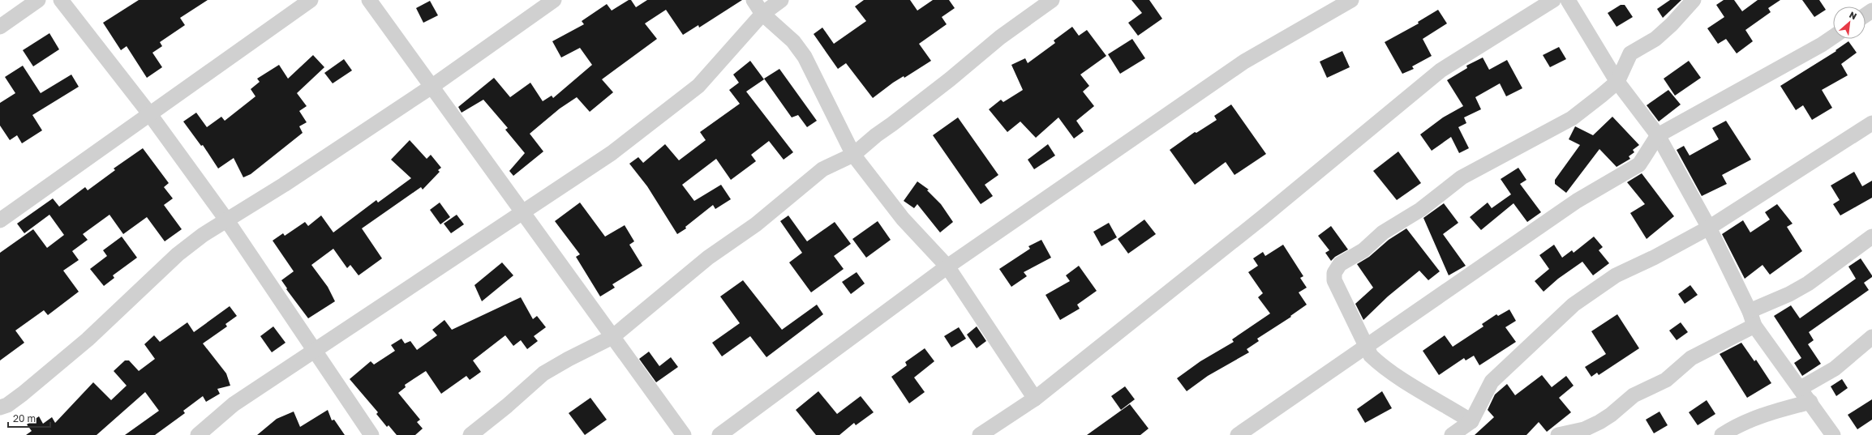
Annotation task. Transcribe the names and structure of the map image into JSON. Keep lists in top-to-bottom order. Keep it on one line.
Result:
{"scale_bar":"20 m","north":"top right"}
